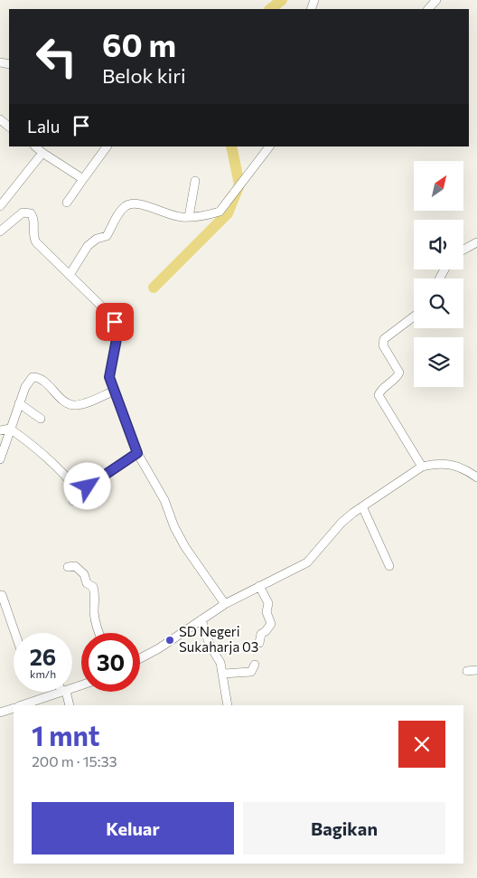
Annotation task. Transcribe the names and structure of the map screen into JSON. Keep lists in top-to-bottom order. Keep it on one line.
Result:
{"places":["SD Negeri Sukaharja 03"],"north":"top right","page":{"turn":["60 m","Belok kiri"],"then":"Lalu","speed":"26 km/h","limit":"30","heading":["1 mnt","200 m · 15:33"],"buttons":["Keluar","Bagikan"]}}
